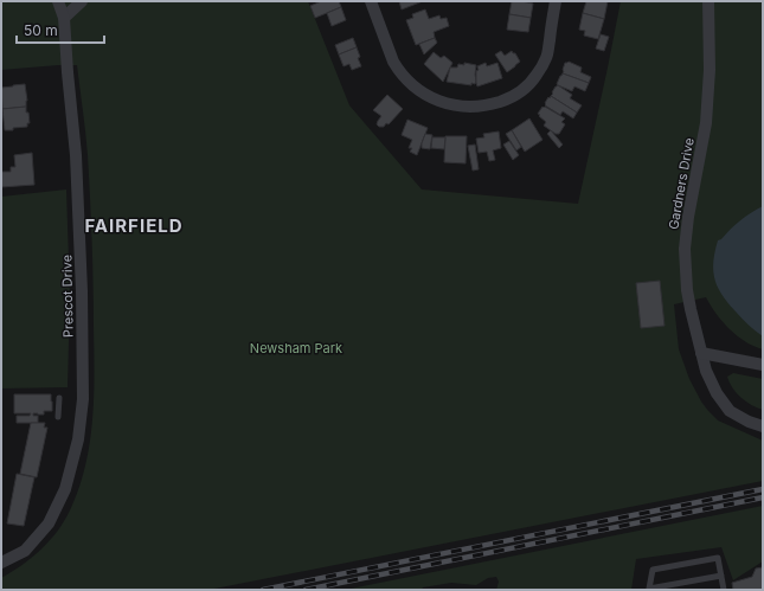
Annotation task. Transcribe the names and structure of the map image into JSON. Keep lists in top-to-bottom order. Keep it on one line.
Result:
{"streets":{"street":["Gardners Drive","Prescot Drive"]},"districts":["FAIRFIELD"],"parks":["Newsham Park"],"scale_bar":"50 m"}
